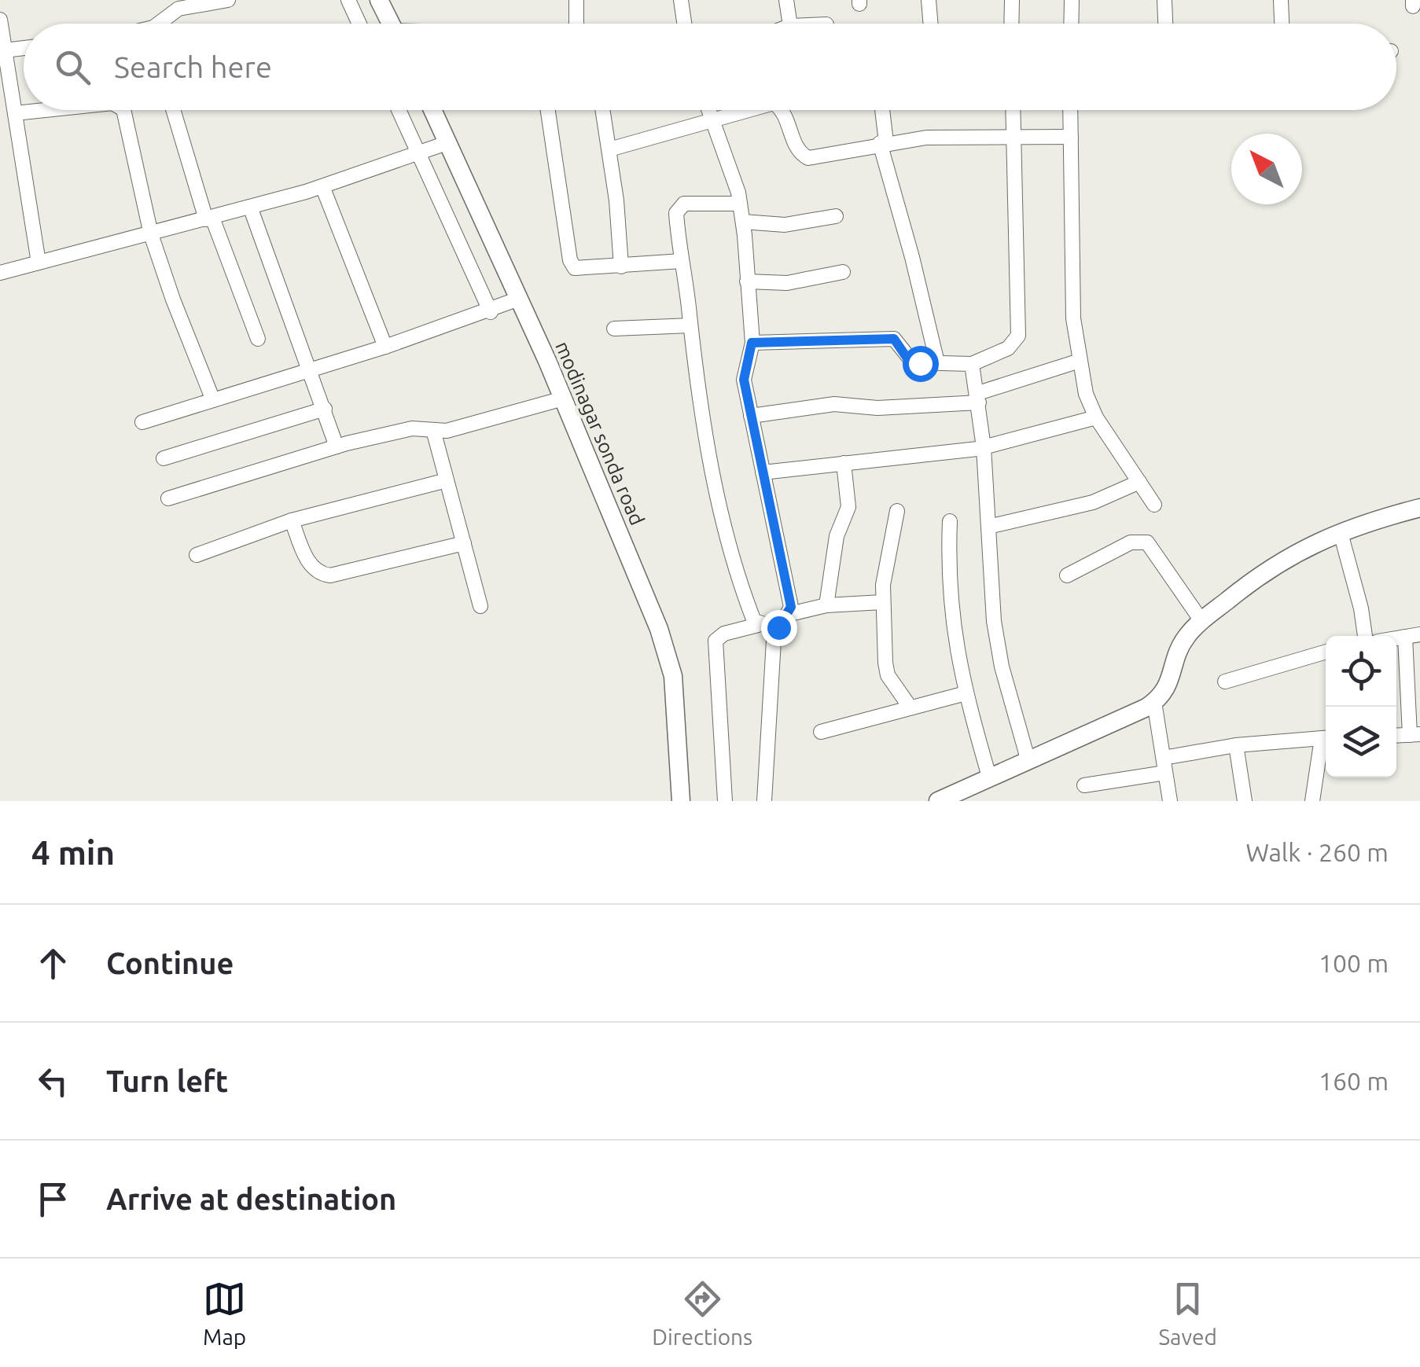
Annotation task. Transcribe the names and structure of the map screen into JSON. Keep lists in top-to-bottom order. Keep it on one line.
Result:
{"streets":{"street":["modinagar sonda road"]},"north":"top left","page":{"search":"Search here","heading":["4 min","Walk · 260 m"],"list":[["Continue","100 m"],["Turn left","160 m"],"Arrive at destination"],"nav":["Map","Directions","Saved"]}}
